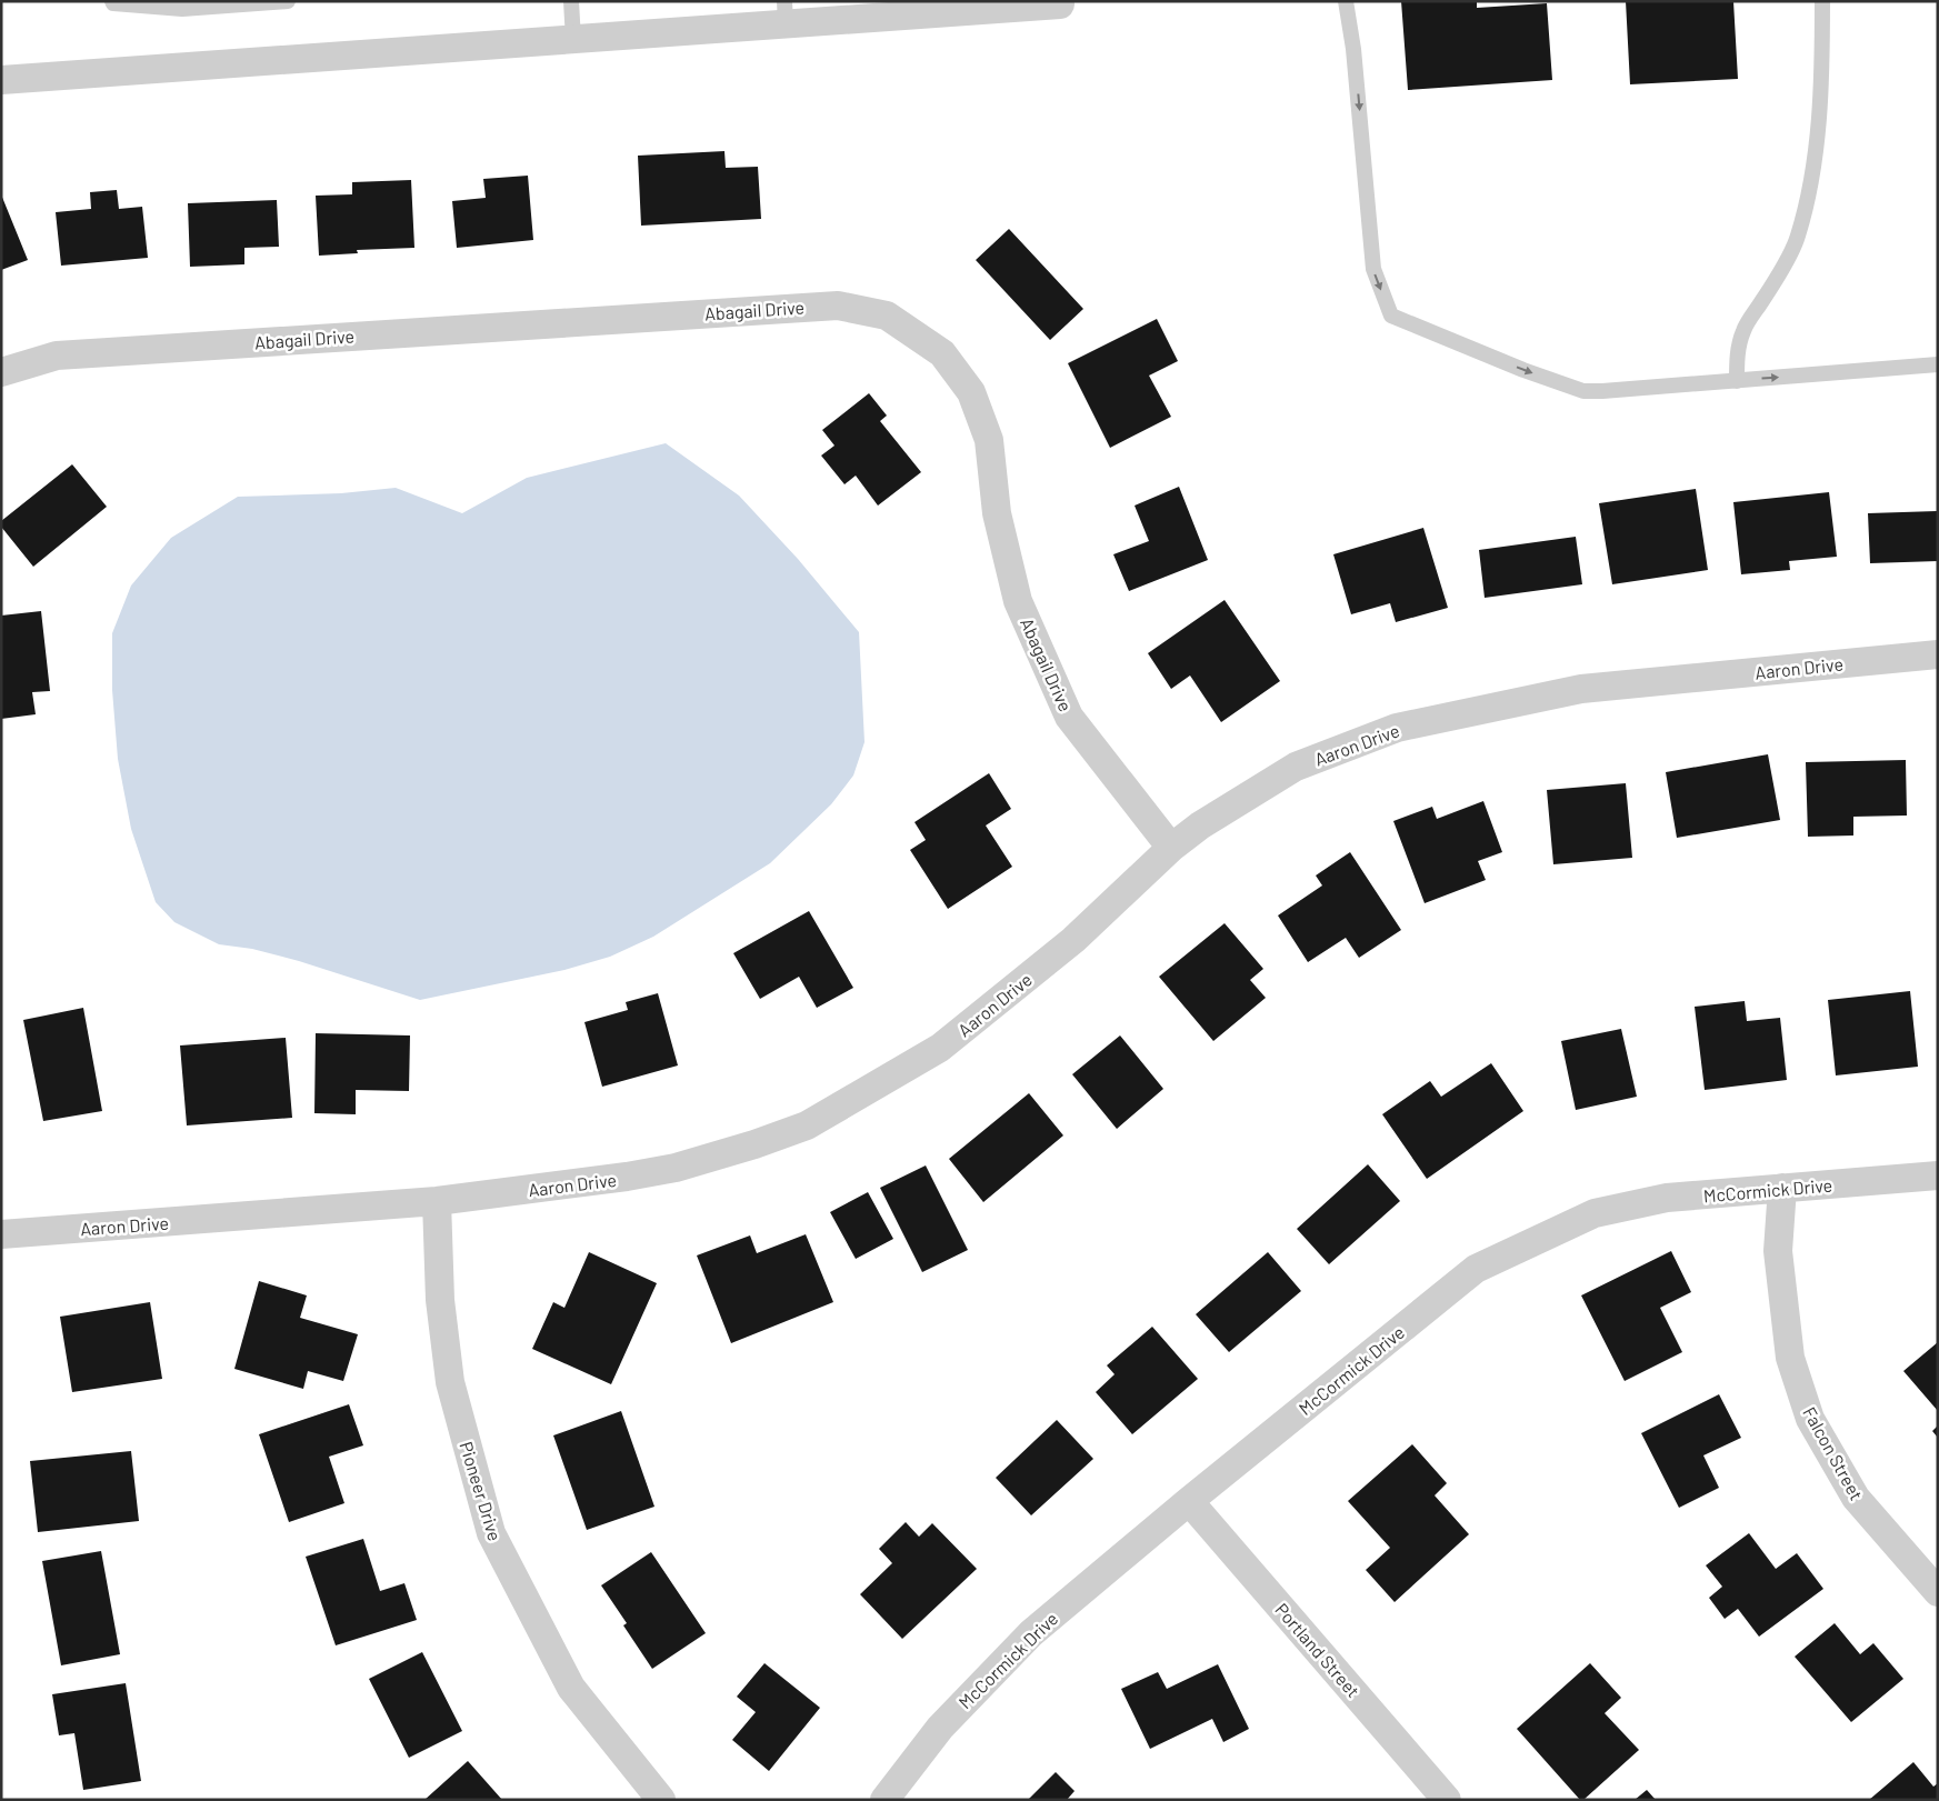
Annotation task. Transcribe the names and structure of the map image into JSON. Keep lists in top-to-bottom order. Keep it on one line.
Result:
{"streets":{"street":["Abagail Drive","Aaron Drive","McCormick Drive","Falcon Street","Pioneer Drive","Portland Street"]},"crossings":[["Abagail Drive","Aaron Drive"],["Aaron Drive","Pioneer Drive"],["McCormick Drive","Falcon Street"],["McCormick Drive","Portland Street"]]}
